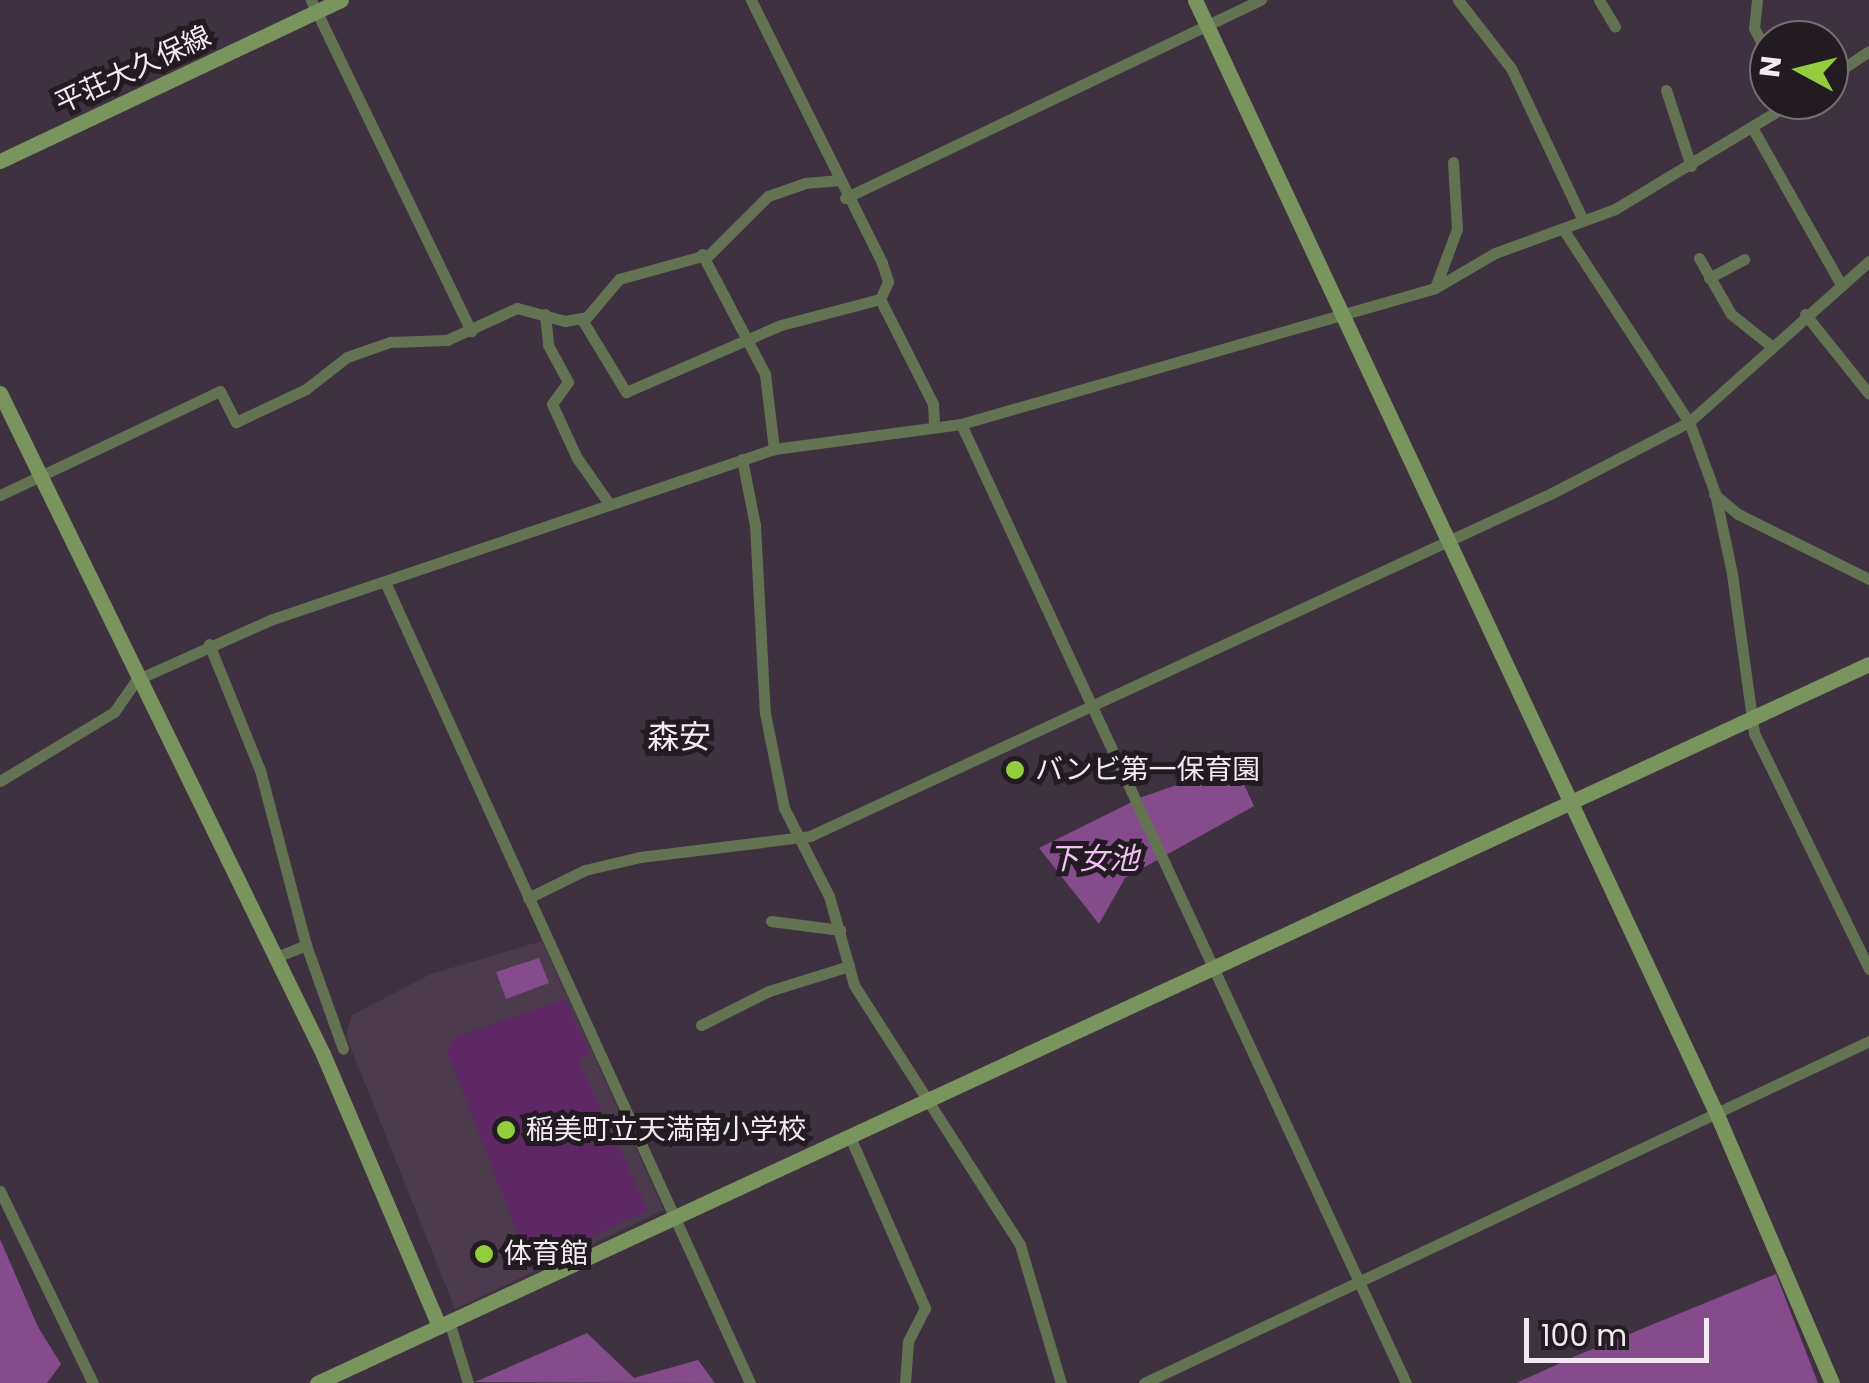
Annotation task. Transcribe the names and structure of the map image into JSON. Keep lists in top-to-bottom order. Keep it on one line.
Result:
{"streets":{"street":["平荘大久保線"]},"districts":["森安"],"water":["下女池"],"places":["バンビ第一保育園","稲美町立天満南小学校","体育館"],"scale_bar":"100 m","north":"left"}
